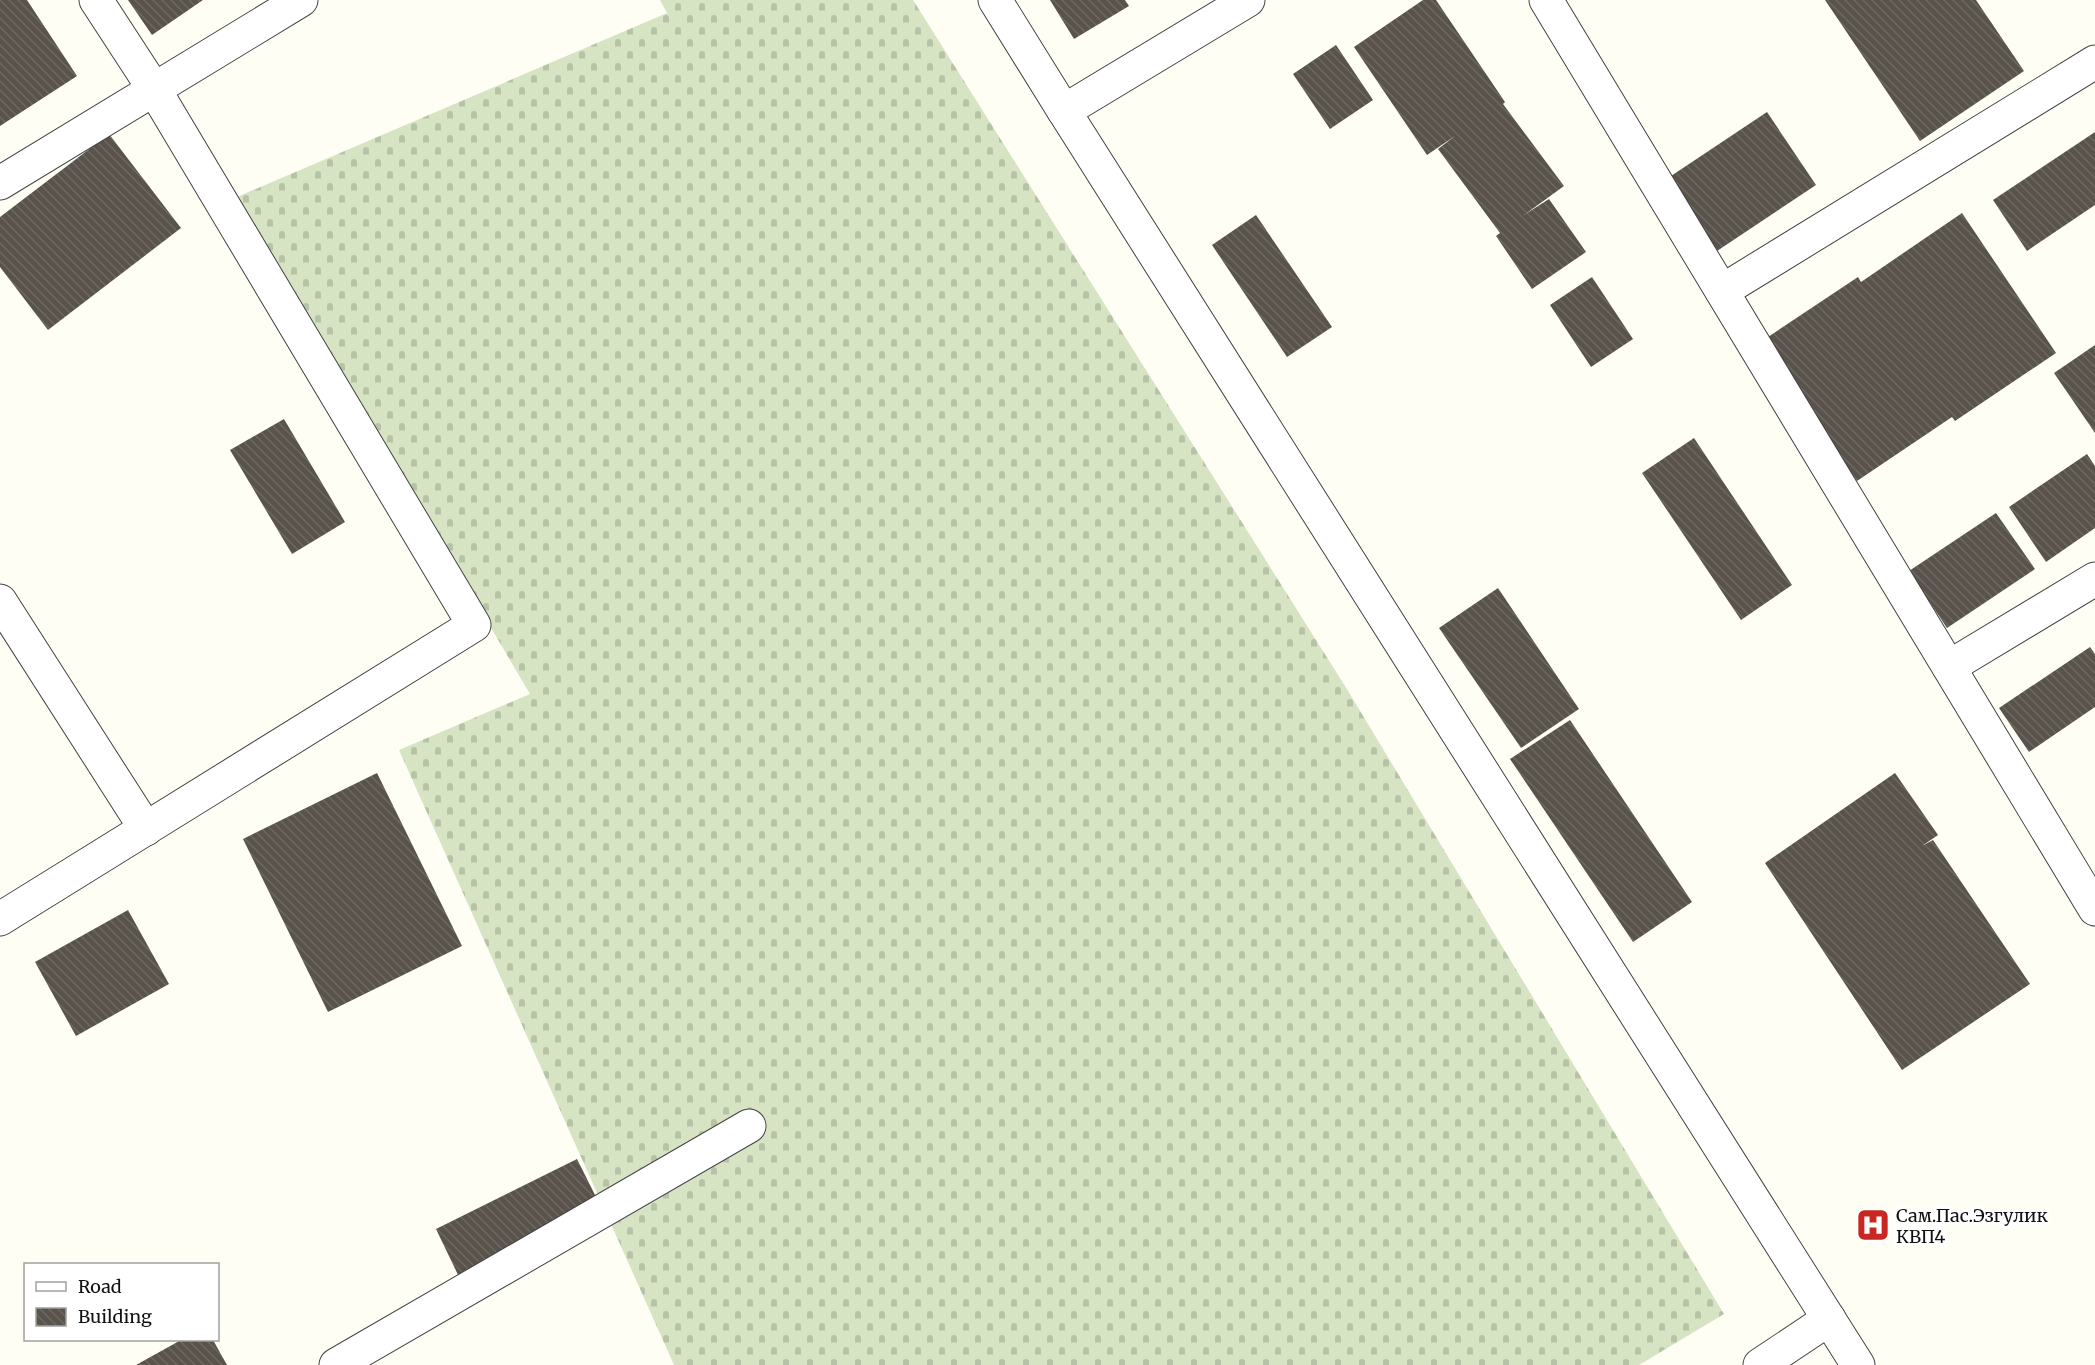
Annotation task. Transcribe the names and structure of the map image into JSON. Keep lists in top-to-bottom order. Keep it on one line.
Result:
{"places":{"hospital":["Сам.Пас.Эзгулик КВП4"]},"legend":["Road","Building"]}
